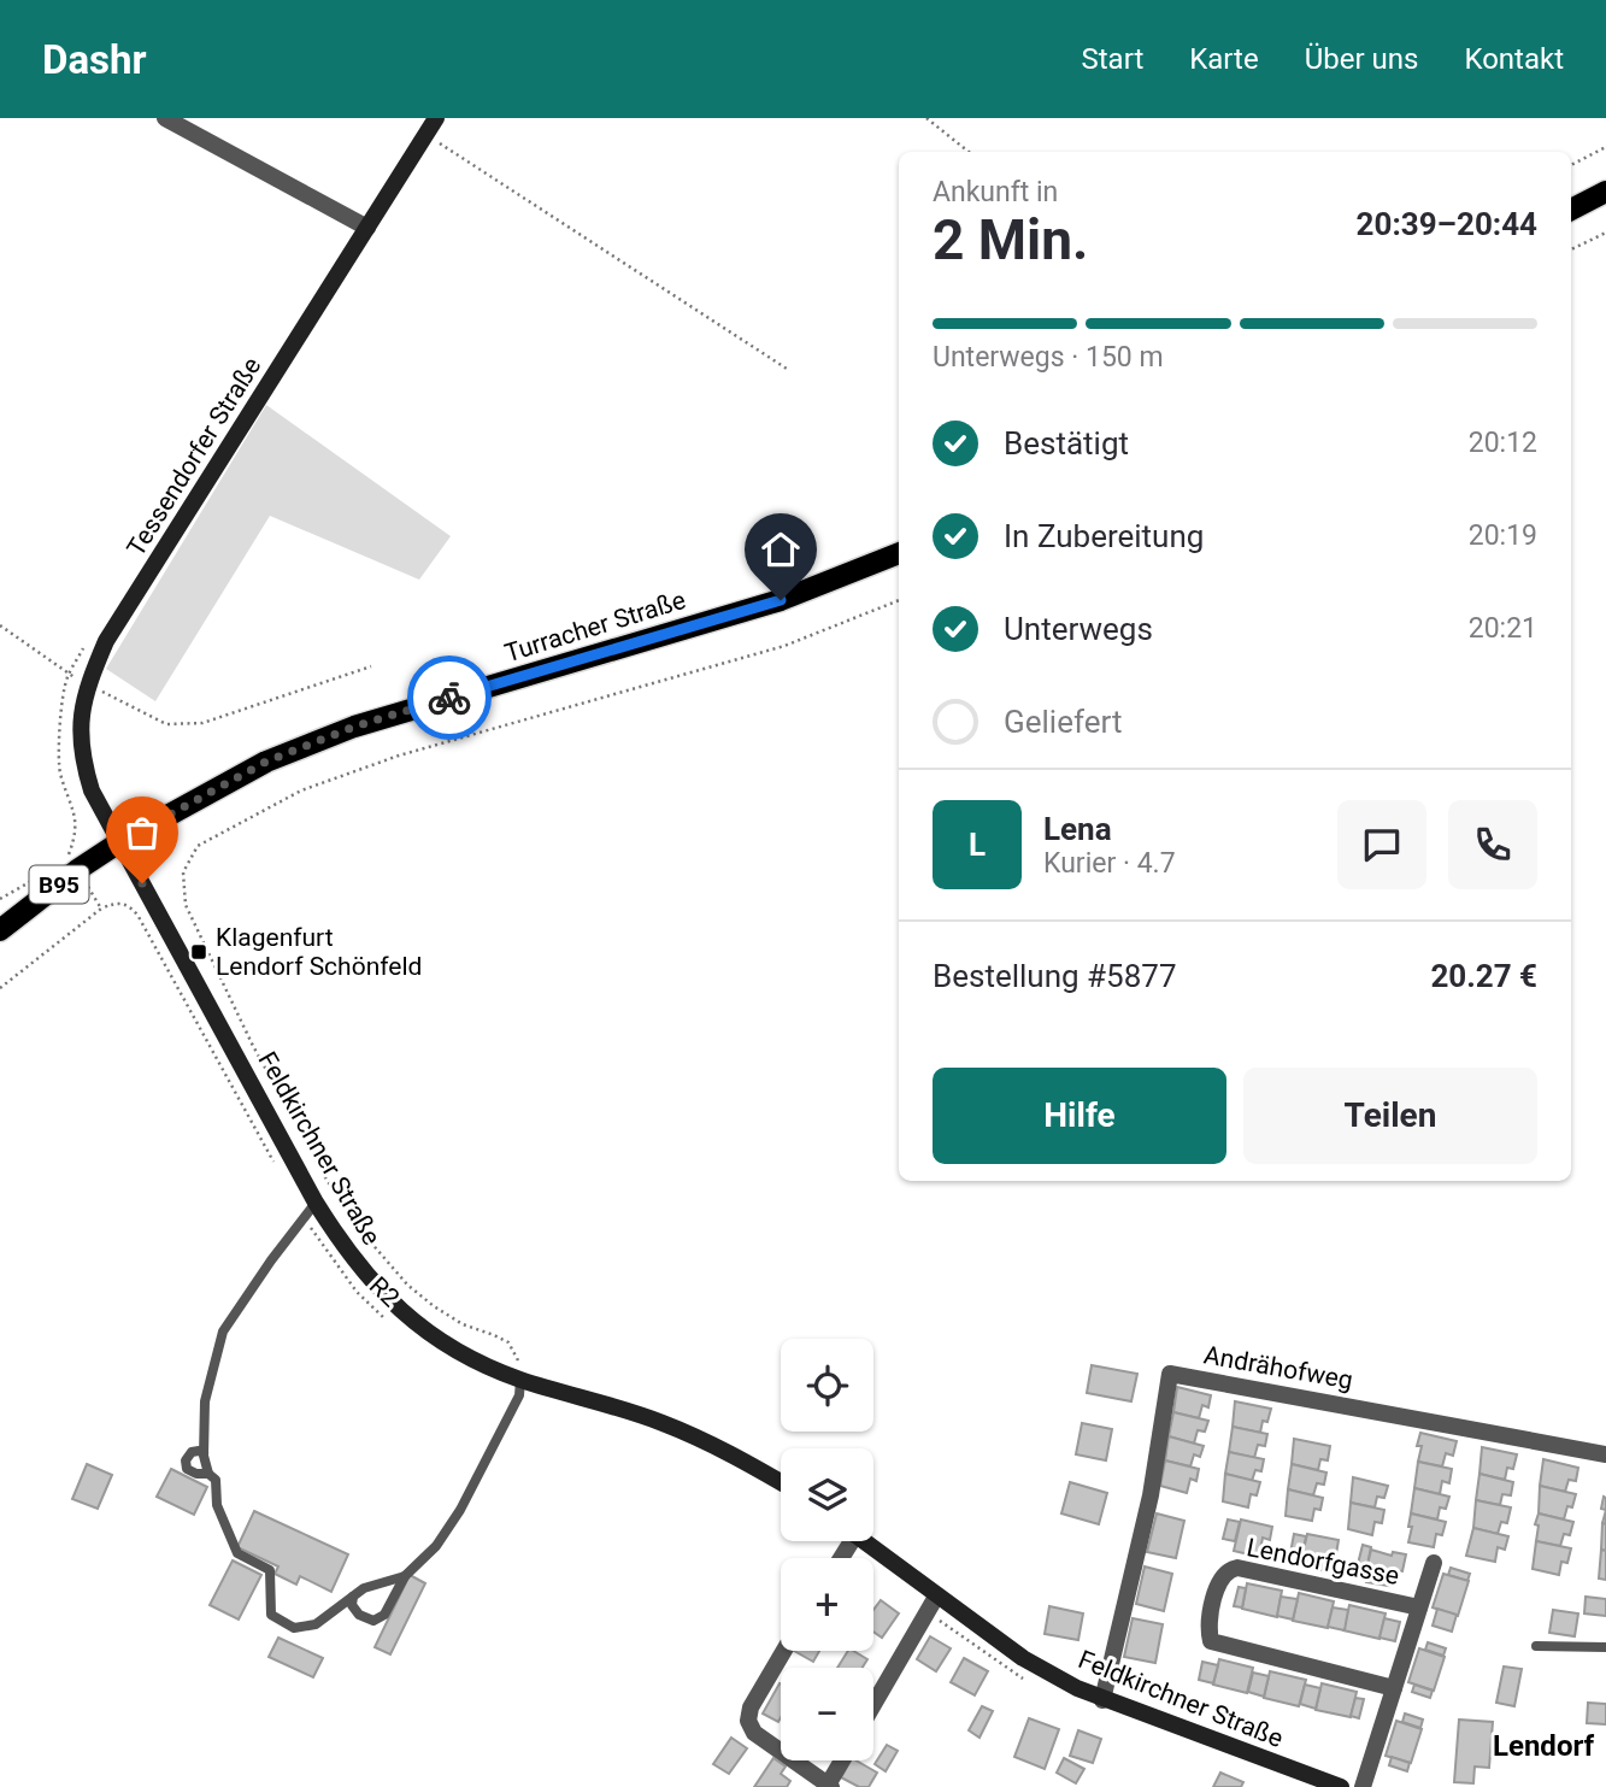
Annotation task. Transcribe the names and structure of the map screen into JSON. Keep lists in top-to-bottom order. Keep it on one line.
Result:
{"streets":{"main road":["Tessendorfer Straße","Turracher Straße","B95","Feldkirchner Straße"],"street":["Andrähofweg","Lendorfgasse"],"path":["R2"]},"crossings":[["Tessendorfer Straße","Turracher Straße"],["Tessendorfer Straße","Feldkirchner Straße"],["Turracher Straße","Feldkirchner Straße"],["Feldkirchner Straße","R2"],["Feldkirchner Straße","Andrähofweg"]],"districts":["Lendorf"],"places":{"transit":["Klagenfurt Lendorf Schönfeld"]},"page":{"header":"Dashr","nav":["Start","Karte","Über uns","Kontakt"],"heading":["2 Min.","Ankunft in","20:39–20:44"],"panel":["Lena","Kurier · 4.7","Bestellung #5877","20.27 €"],"bar":"Unterwegs · 150 m","list":[["Bestätigt","20:12"],["In Zubereitung","20:19"],["Unterwegs","20:21"],"Geliefert"],"round":"L","buttons":["Hilfe","Teilen"],"map_buttons":["+","−"]}}
